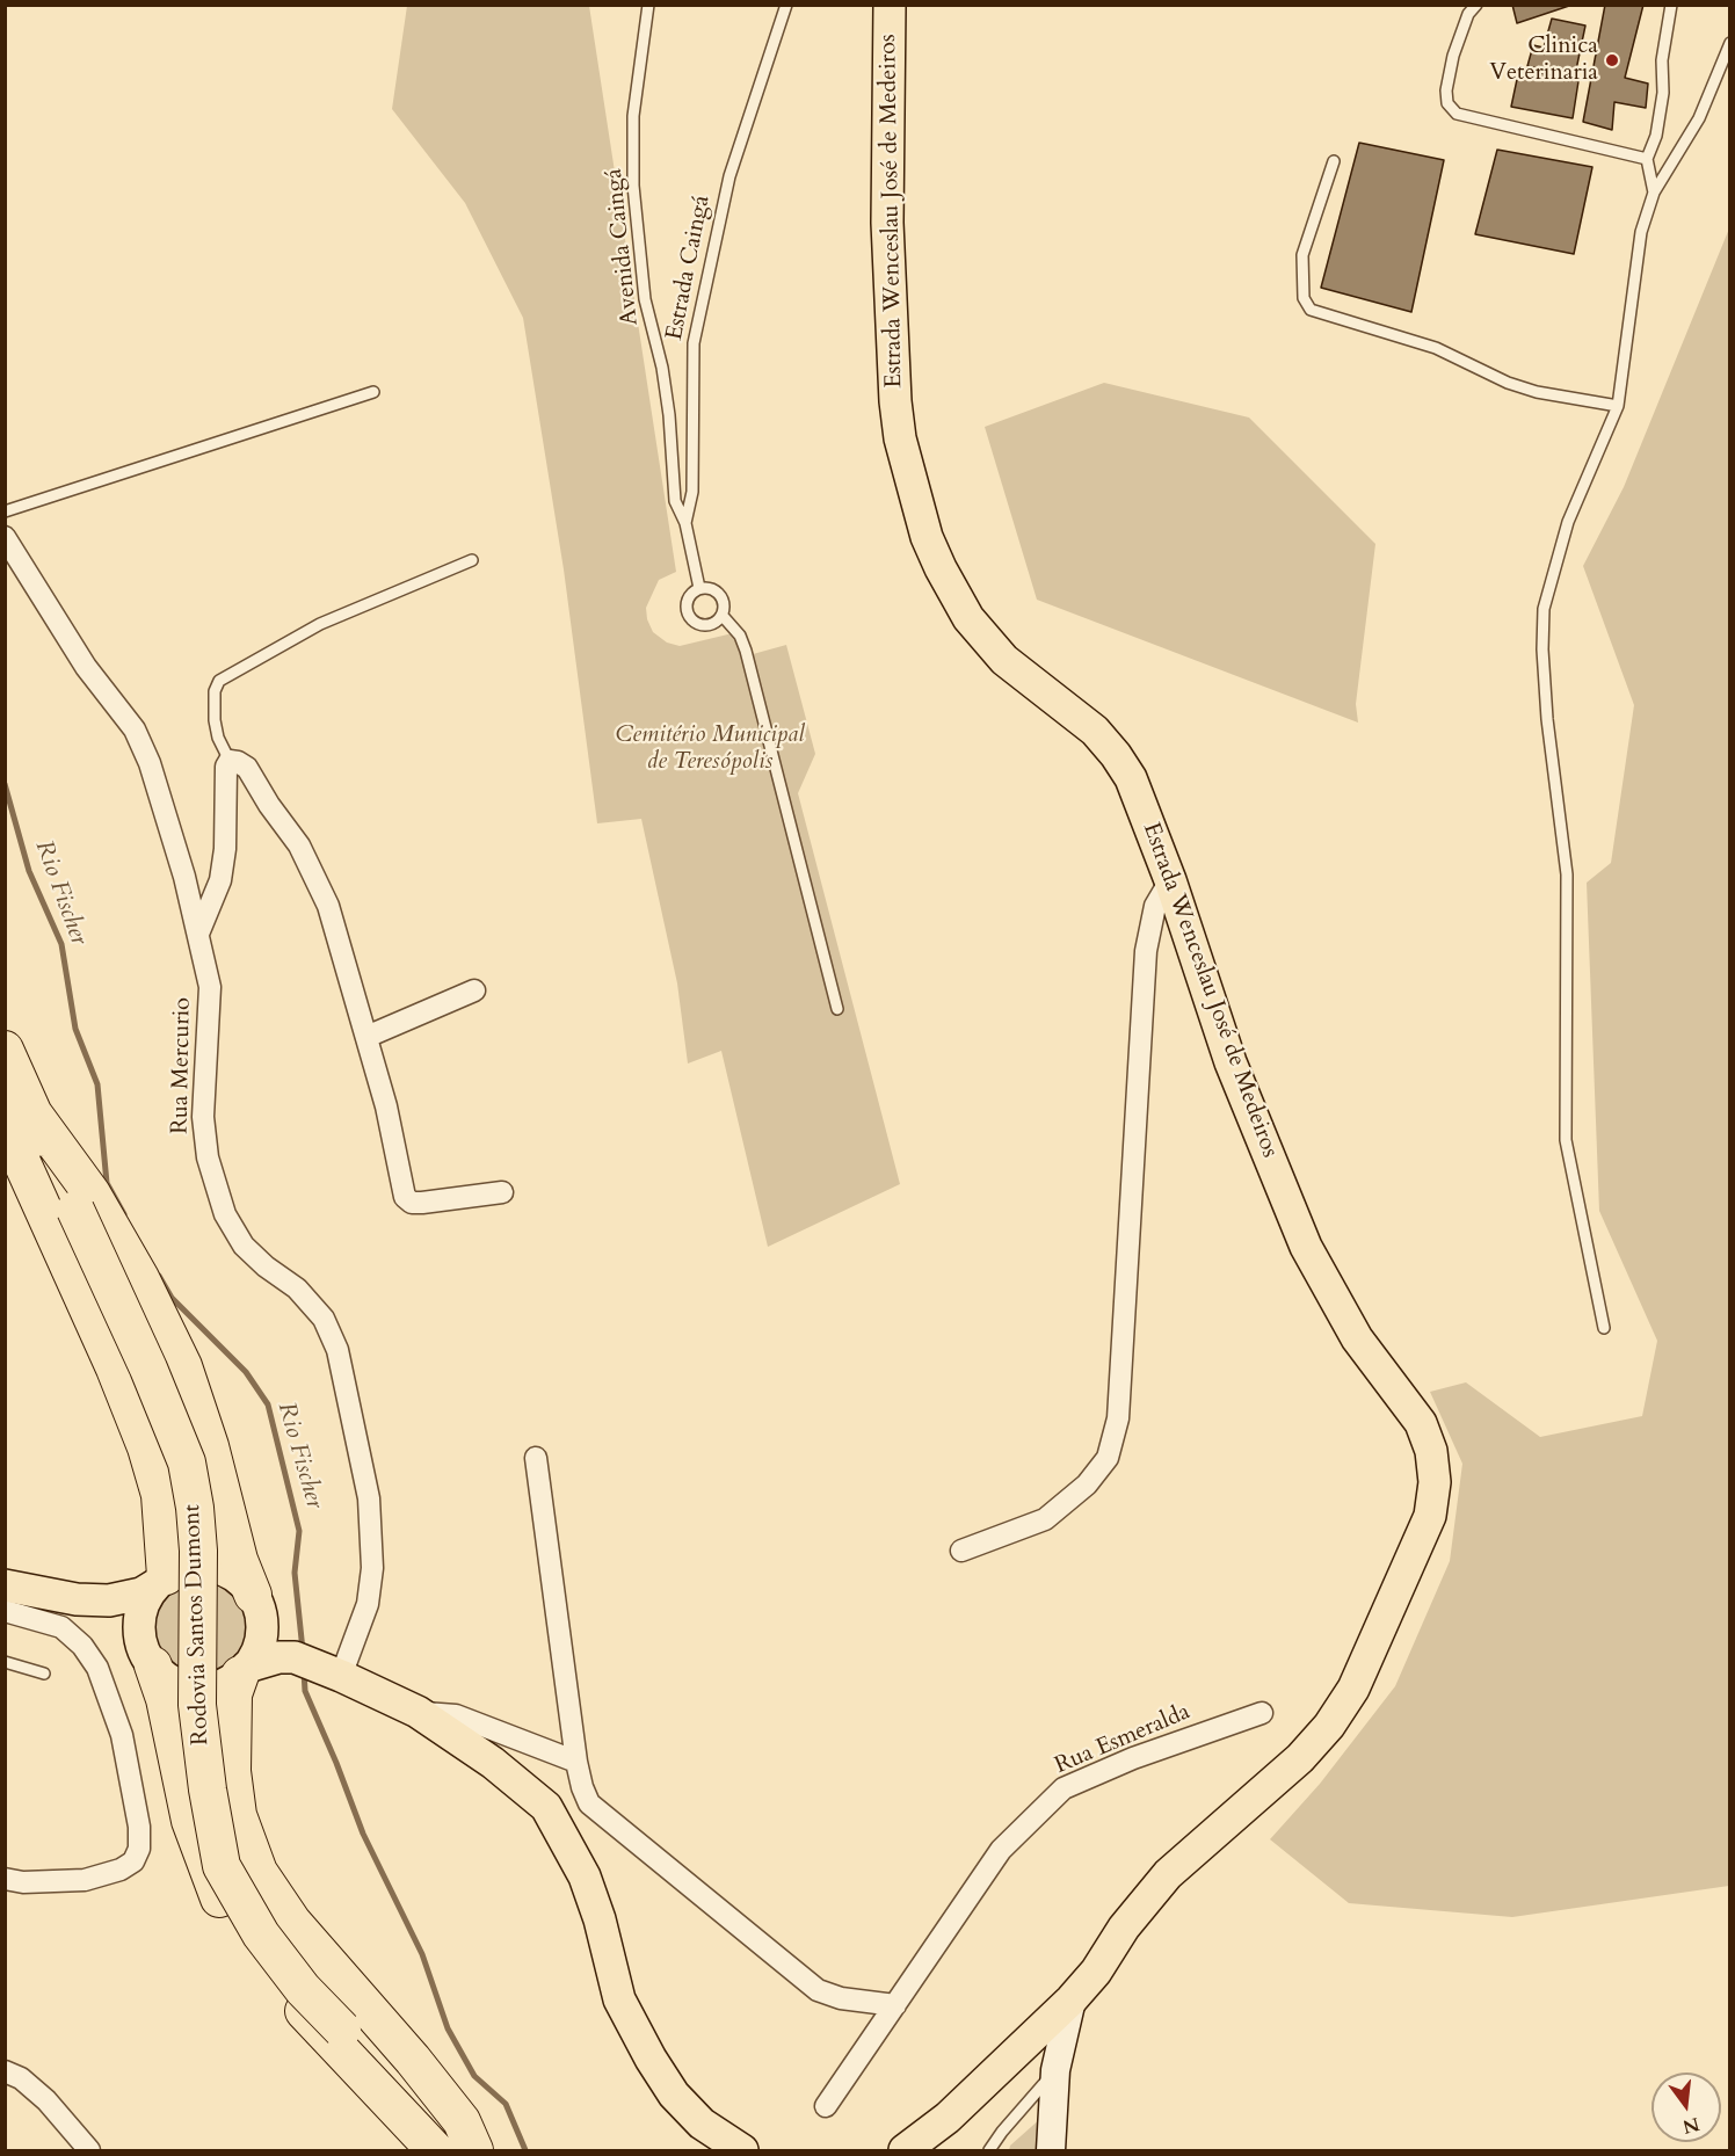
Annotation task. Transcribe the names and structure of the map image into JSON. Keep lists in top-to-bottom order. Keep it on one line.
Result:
{"streets":{"highway":["Rodovia Santos Dumont"],"main road":["Estrada Wenceslau José de Medeiros"],"street":["Rua Mercurio","Rua Esmeralda"],"lane":["Avenida Caingá","Estrada Caingá"]},"crossings":[["Avenida Caingá","Estrada Caingá"]],"water":["Rio Fischer"],"parks":["Cemitério Municipal de Teresópolis"],"places":["Clinica Veterinaria"],"north":"bottom"}
